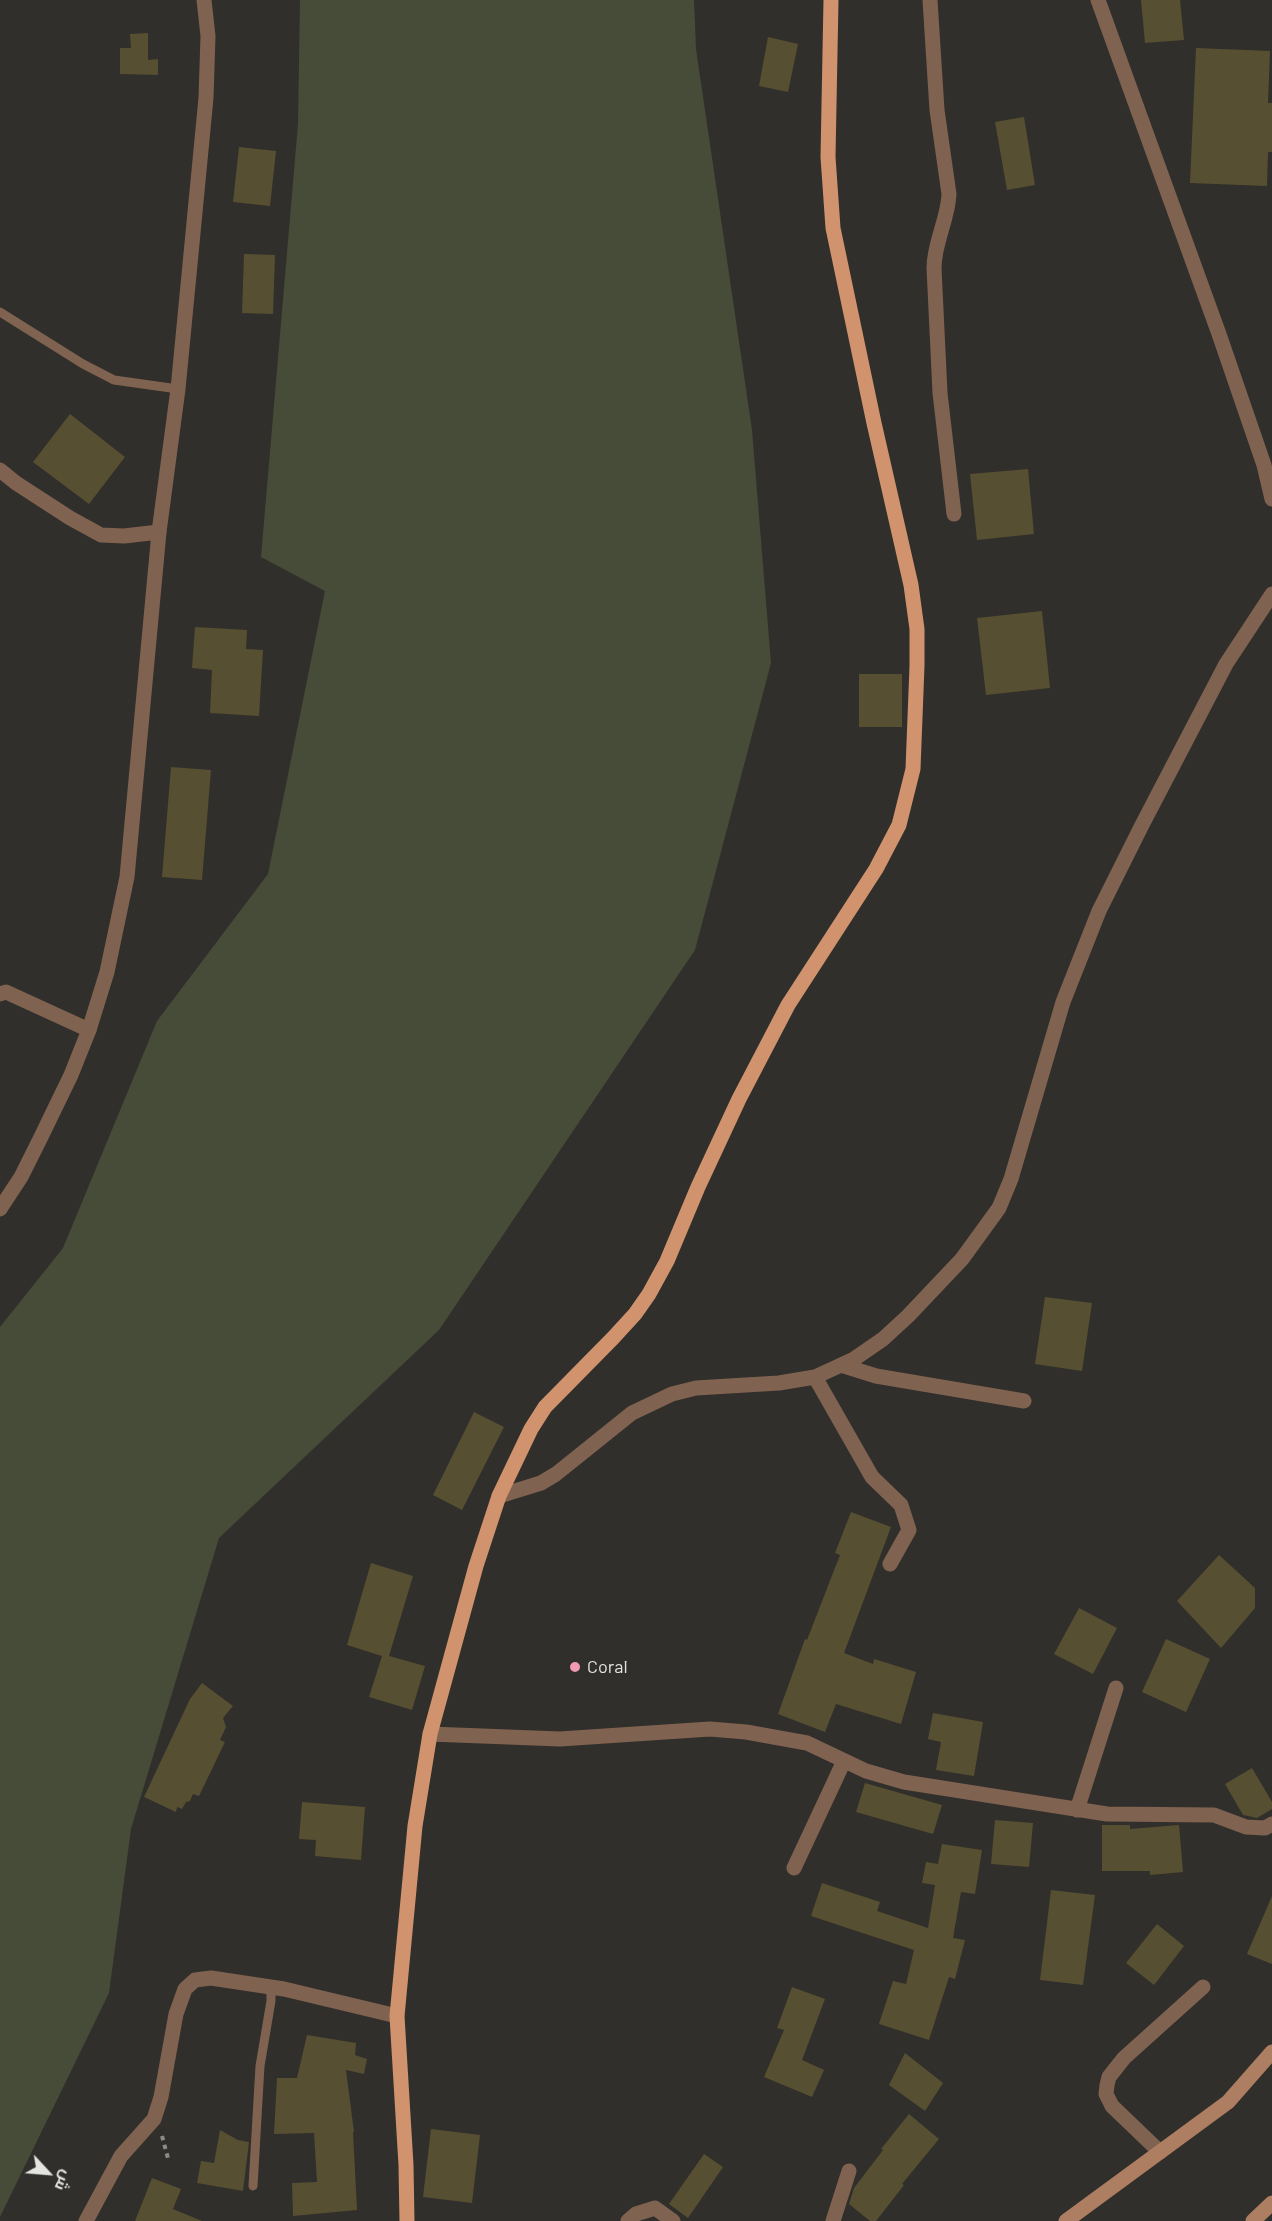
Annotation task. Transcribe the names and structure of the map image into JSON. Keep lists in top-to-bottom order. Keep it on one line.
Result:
{"places":["Coral"],"north":"bottom right"}
